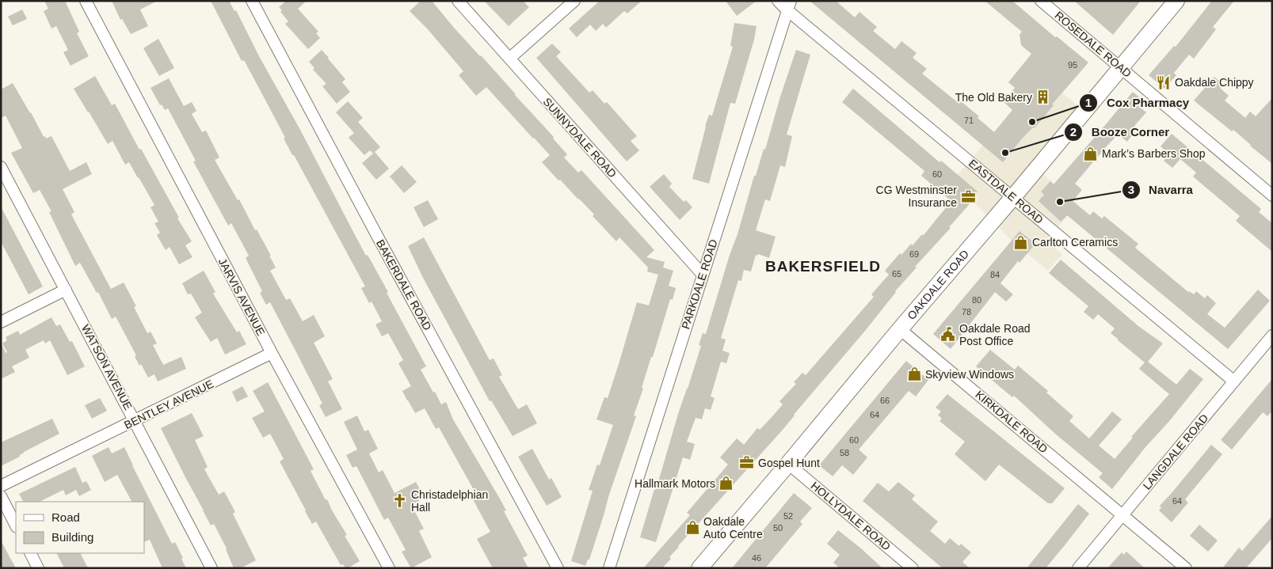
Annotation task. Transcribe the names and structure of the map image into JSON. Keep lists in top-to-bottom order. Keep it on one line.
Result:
{"streets":{"street":["ROSEDALE ROAD","SUNNYDALE ROAD","EASTDALE ROAD","PARKDALE ROAD","BAKERDALE ROAD","OAKDALE ROAD","JARVIS AVENUE","WATSON AVENUE","BENTLEY AVENUE","KIRKDALE ROAD","LANGDALE ROAD","HOLLYDALE ROAD"]},"crossings":[["ROSEDALE ROAD","OAKDALE ROAD"],["SUNNYDALE ROAD","PARKDALE ROAD"],["EASTDALE ROAD","PARKDALE ROAD"],["EASTDALE ROAD","OAKDALE ROAD"],["EASTDALE ROAD","LANGDALE ROAD"],["OAKDALE ROAD","KIRKDALE ROAD"],["OAKDALE ROAD","HOLLYDALE ROAD"],["JARVIS AVENUE","BENTLEY AVENUE"],["WATSON AVENUE","BENTLEY AVENUE"],["KIRKDALE ROAD","LANGDALE ROAD"]],"districts":["BAKERSFIELD"],"places":{"restaurant":["Oakdale Chippy"],"building":["The Old Bakery"],"other":["Cox Pharmacy","Booze Corner","Navarra"],"shop":["Mark’s Barbers Shop","Carlton Ceramics","Skyview Windows","Hallmark Motors","Oakdale Auto Centre"],"office":["CG Westminster Insurance","Gospel Hunt"],"public building":["Oakdale Road Post Office"],"church":["Christadelphian Hall"]},"house_numbers":["95","71","60","69","65","84","80","78","66","64","60","58","64","52","50","46"],"legend":["Road","Building"]}
